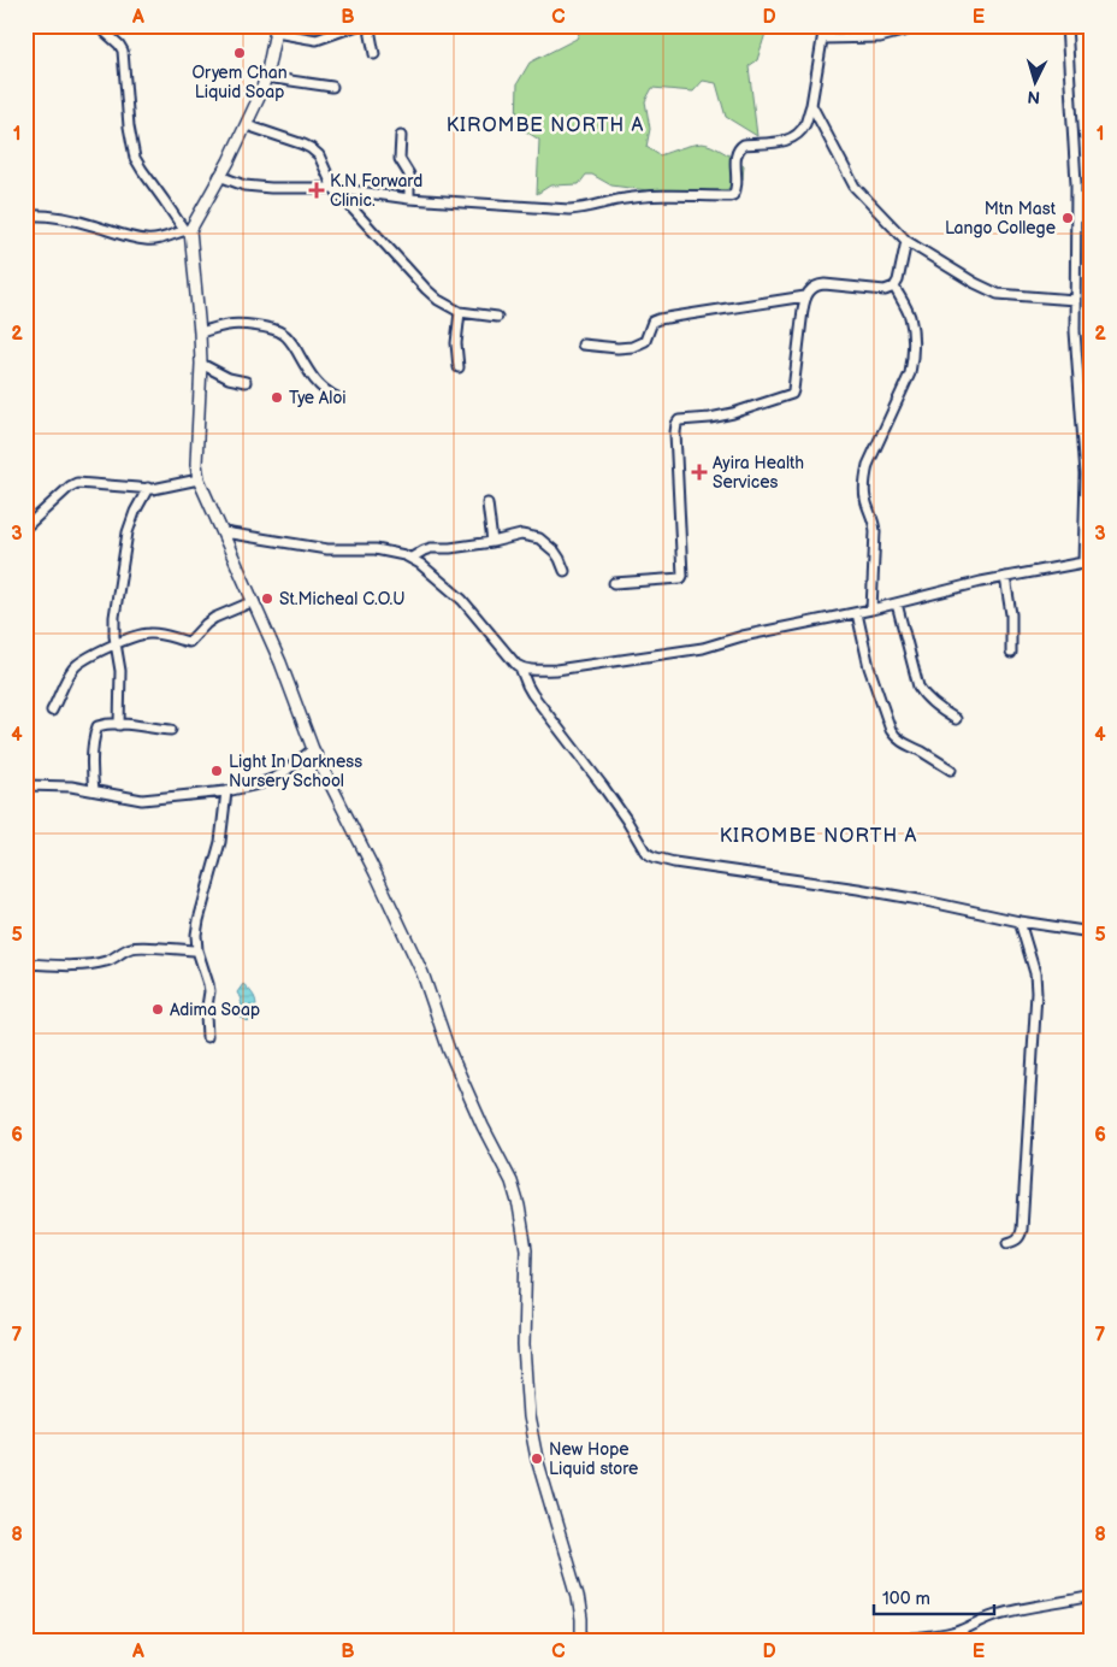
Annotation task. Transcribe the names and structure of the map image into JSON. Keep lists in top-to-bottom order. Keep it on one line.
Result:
{"districts":["KIROMBE NORTH A","KIROMBE NORTH A"],"places":{"other":["Oryem Chan Liquid Soap","Mtn Mast Lango College","Tye Aloi","St.Micheal C.O.U","Light In Darkness Nursery School","Adima Soap","New Hope Liquid store"],"health":["K.N Forward Clinic.","Ayira Health Services"]},"scale_bar":"100 m","north":"bottom","grid":{"columns":["A","B","C","D","E"],"rows":["1","2","3","4","5","6","7","8"]}}
